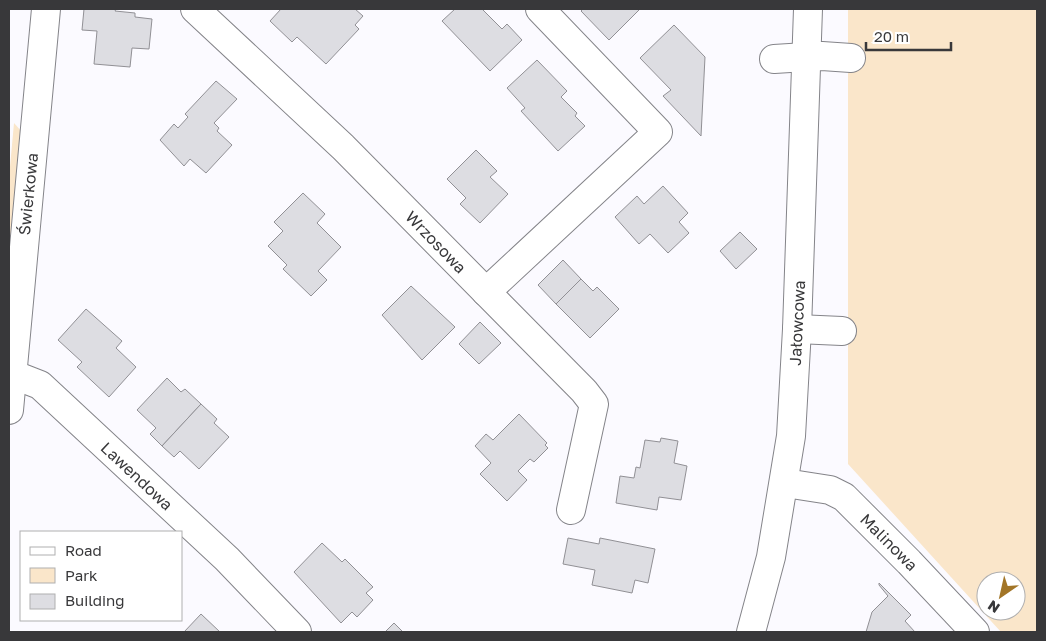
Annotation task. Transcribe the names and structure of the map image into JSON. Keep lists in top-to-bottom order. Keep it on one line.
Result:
{"streets":{"street":["Świerkowa","Wrzosowa","Jałowcowa","Lawendowa","Malinowa"]},"crossings":[["Świerkowa","Lawendowa"],["Jałowcowa","Malinowa"]],"legend":["Road","Park","Building"],"scale_bar":"20 m","north":"bottom left"}
